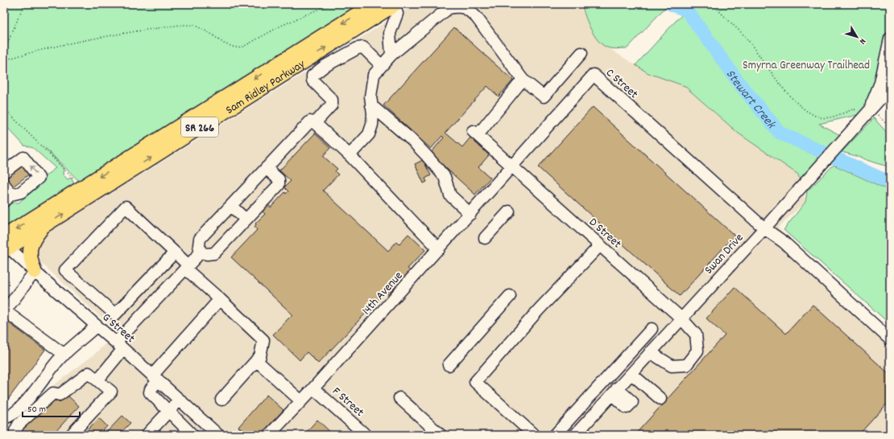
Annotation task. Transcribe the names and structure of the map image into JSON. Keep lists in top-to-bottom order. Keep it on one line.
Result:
{"streets":{"main road":["Sam Ridley Parkway","SR 266"],"street":["C Street","D Street","Swan Drive","14th Avenue","G Street","F Street"]},"crossings":[["C Street","D Street"],["C Street","Swan Drive"],["C Street","14th Avenue"],["Sam Ridley Parkway","G Street"],["D Street","Swan Drive"],["D Street","14th Avenue"],["14th Avenue","F Street"]],"water":["Stewart Creek"],"parks":["Smyrna Greenway Trailhead"],"scale_bar":"50 m","north":"bottom right"}
